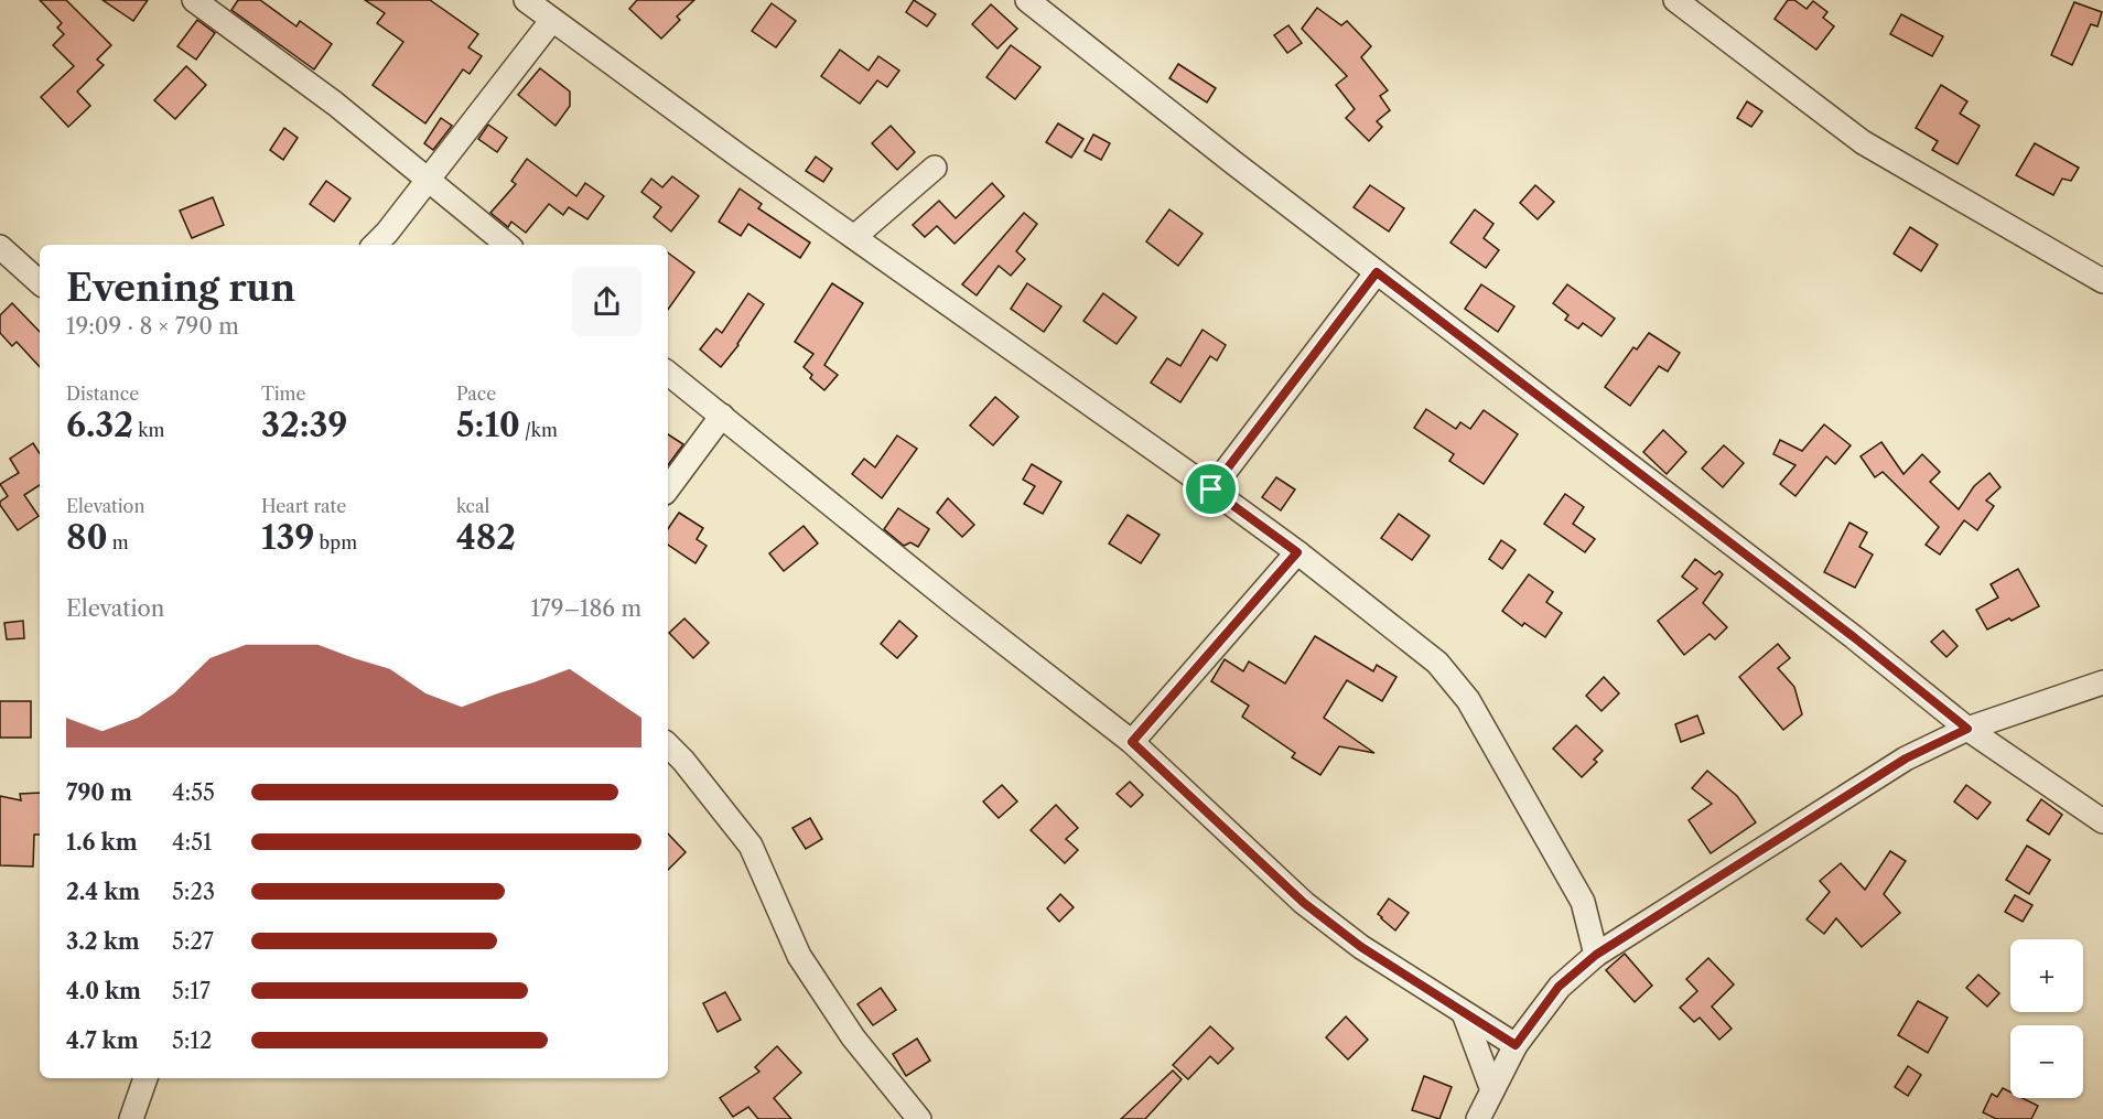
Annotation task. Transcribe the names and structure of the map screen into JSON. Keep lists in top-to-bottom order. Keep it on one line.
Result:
{"page":{"heading":["Evening run","19:09 · 8 × 790 m"],"stats":[["Distance","6.32 km"],["Time","32:39"],["Pace","5:10 /km"],["Elevation","80 m"],["Heart rate","139 bpm"],["kcal","482"]],"chart":["Elevation","179–186 m"],"list":[{"name":"790 m","note":"4:55"},{"name":"1.6 km","note":"4:51"},{"name":"2.4 km","note":"5:23"},{"name":"3.2 km","note":"5:27"},{"name":"4.0 km","note":"5:17"},{"name":"4.7 km","note":"5:12"}],"map_buttons":["+","−"]}}
